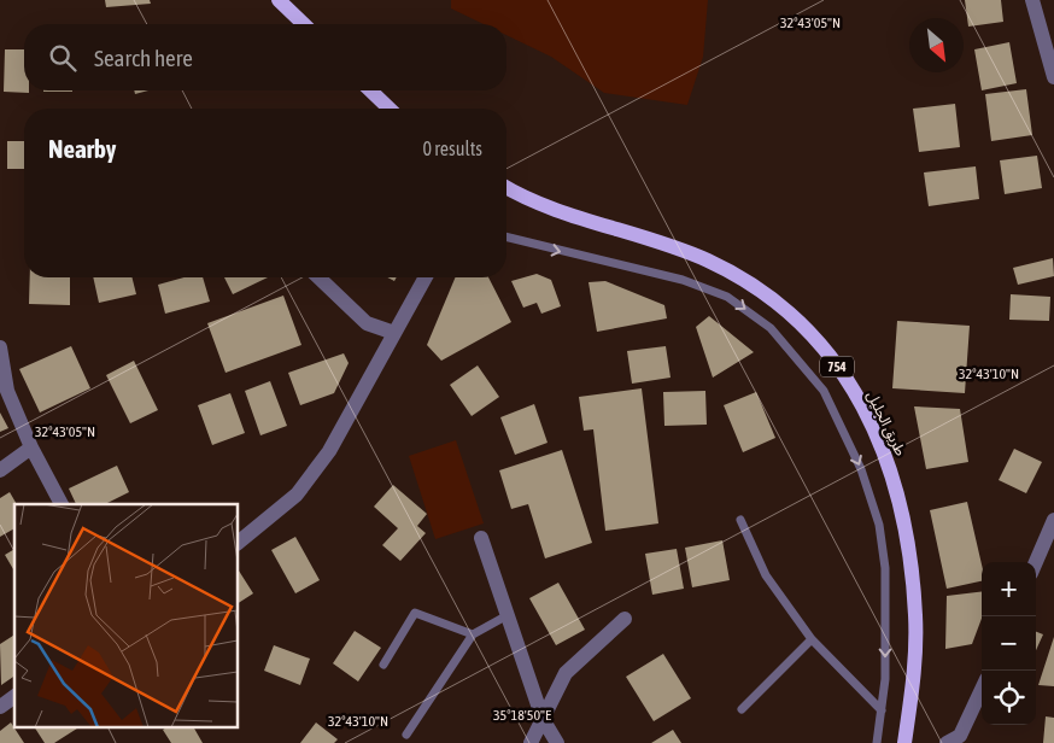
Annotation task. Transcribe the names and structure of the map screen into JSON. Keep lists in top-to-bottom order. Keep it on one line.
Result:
{"streets":{"main road":["754","طريق الجليل"]},"north":"bottom right","page":{"search":"Search here","heading":["Nearby","0 results"],"map_buttons":["+","−"]},"coordinates":["32°43'05\"N","32°43'10\"N","35°18'50\"E"]}
